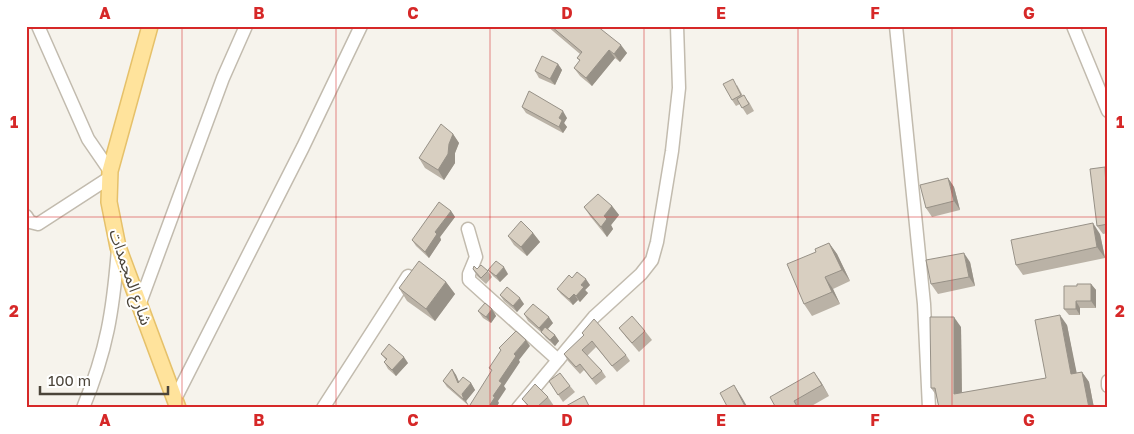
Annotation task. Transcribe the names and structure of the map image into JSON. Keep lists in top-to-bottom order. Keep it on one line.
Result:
{"streets":{"main road":["شارع المجمدات"]},"scale_bar":"100 m","grid":{"columns":["A","B","C","D","E","F","G"],"rows":["1","2"]}}
